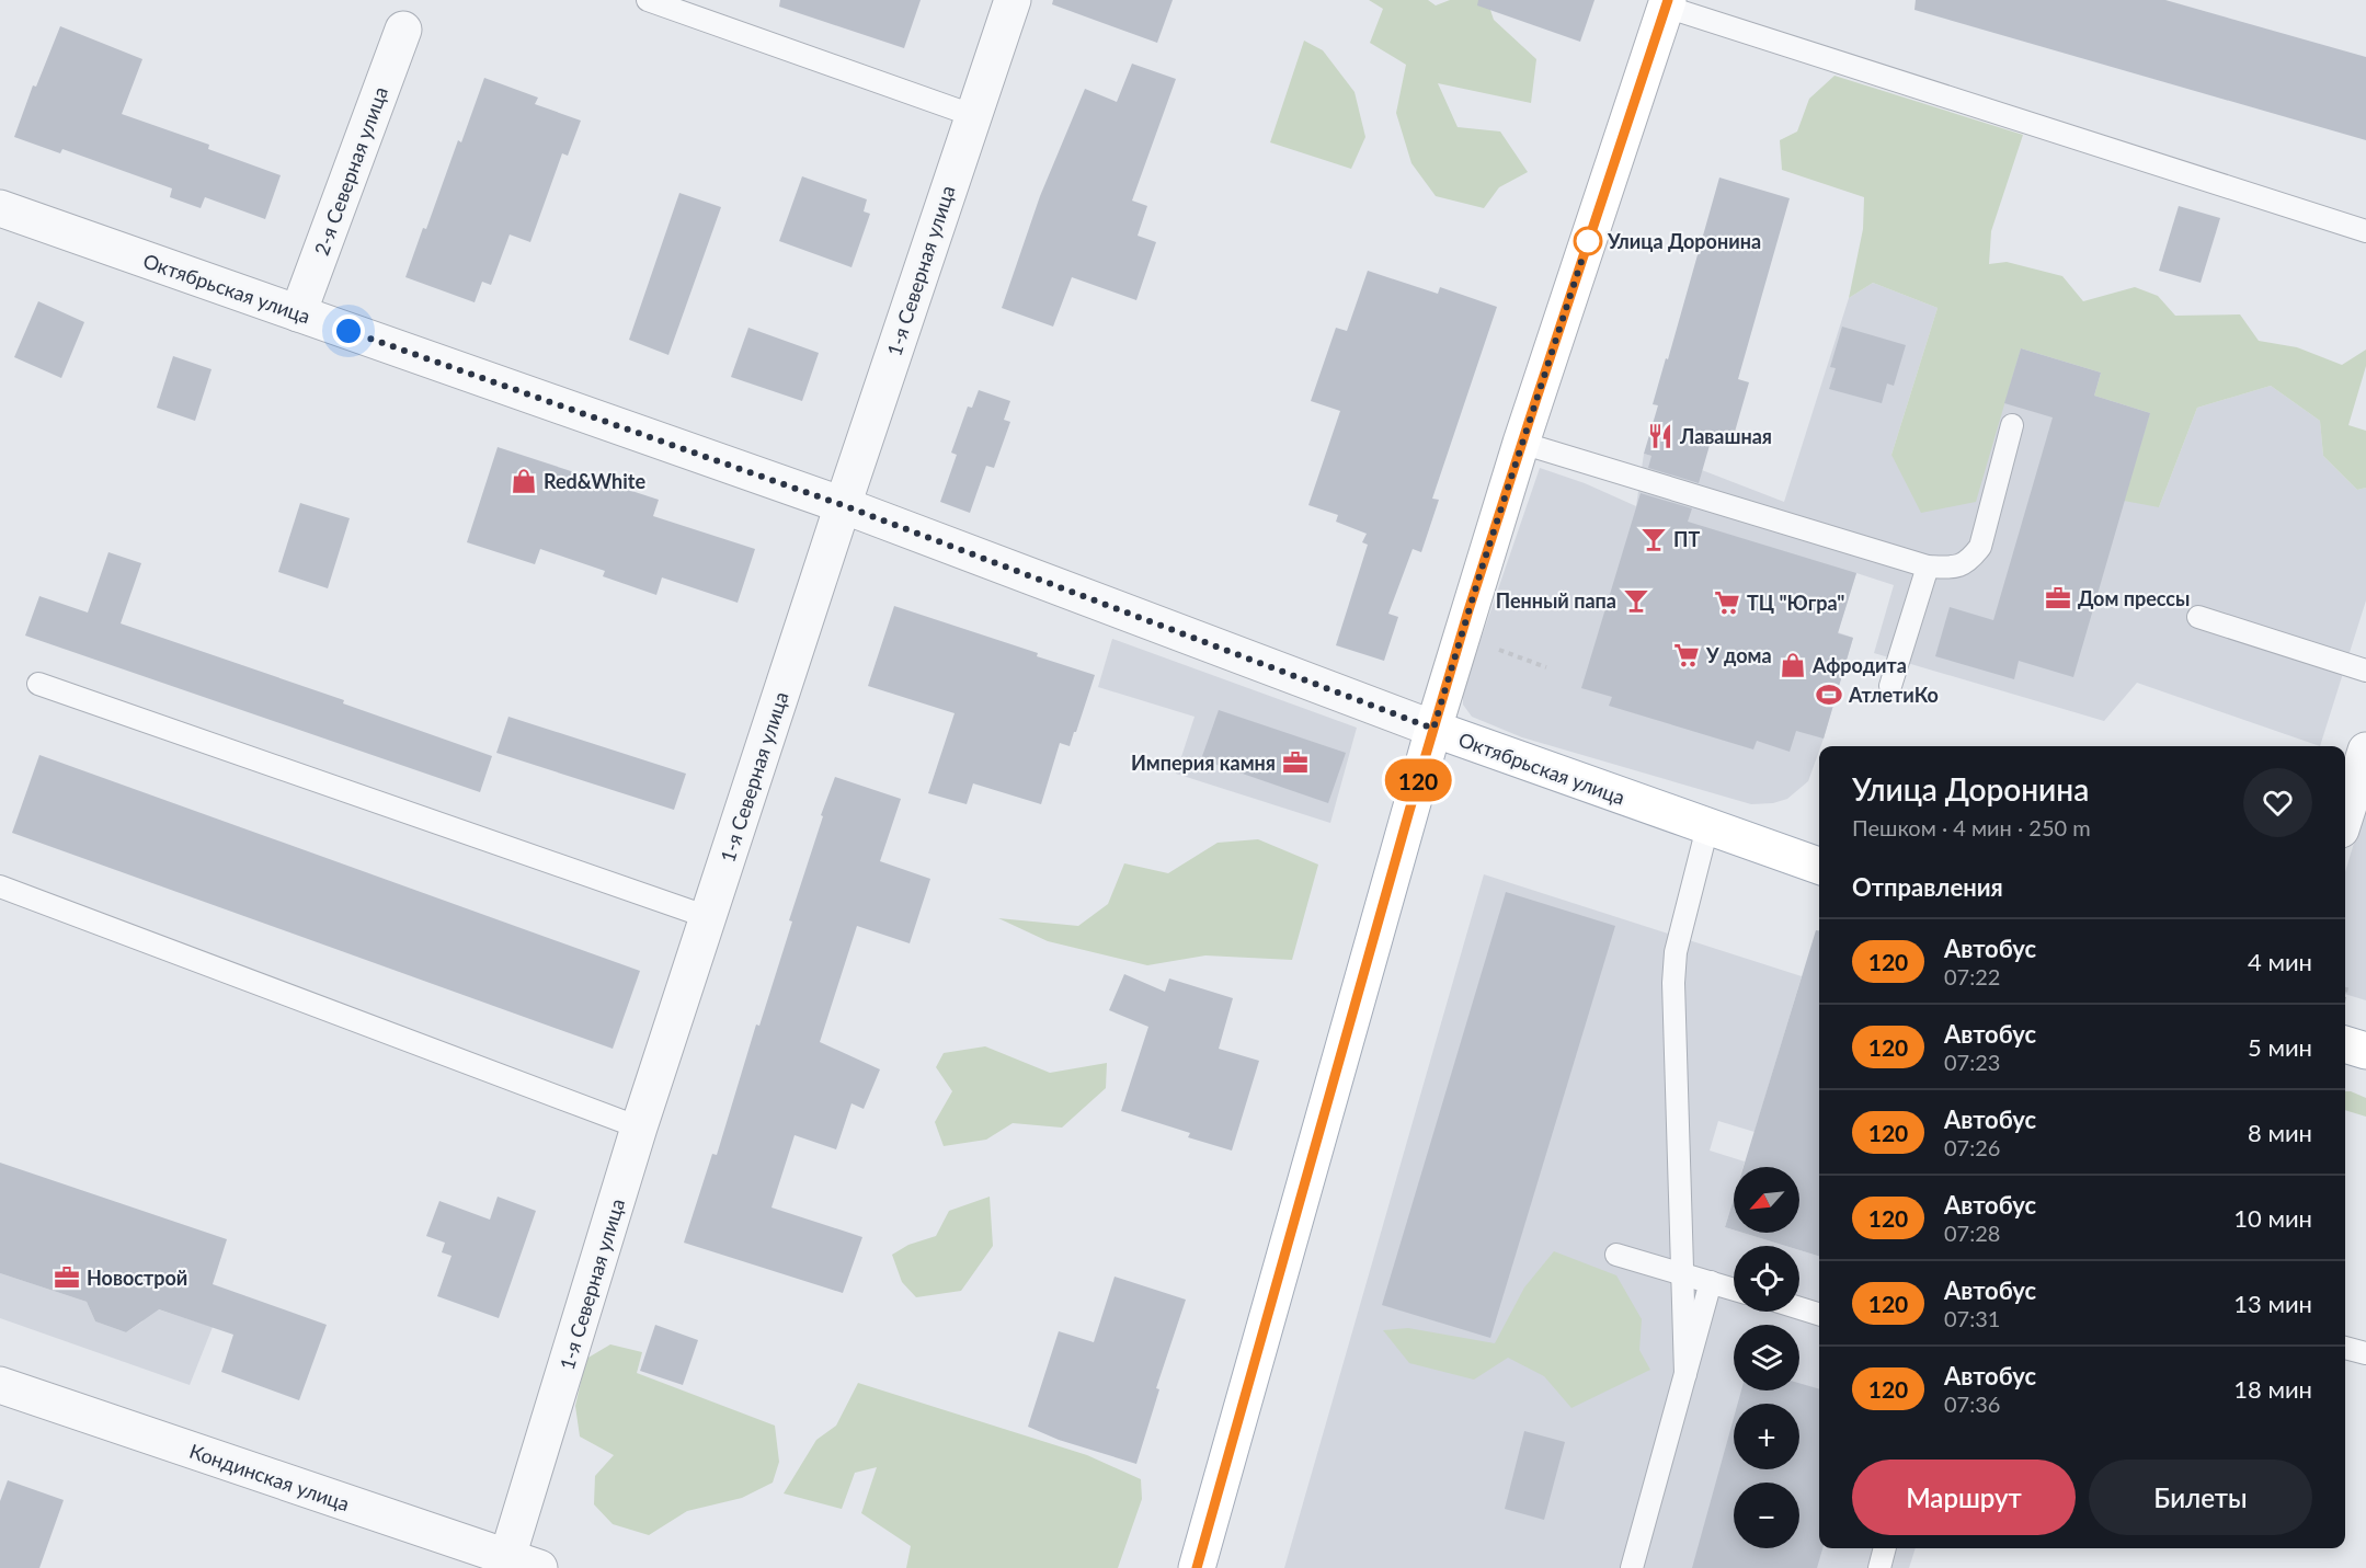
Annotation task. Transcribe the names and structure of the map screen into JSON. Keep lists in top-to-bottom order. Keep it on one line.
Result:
{"streets":{"main road":["Октябрьская улица"],"street":["2-я Северная улица","1-я Северная улица","Кондинская улица"]},"crossings":[["2-я Северная улица","Октябрьская улица"],["1-я Северная улица","Октябрьская улица"],["1-я Северная улица","Кондинская улица"]],"places":{"other":["Улица Доронина"],"restaurant":["Лавашная"],"shop":["Red&White","Афродита"],"bar":["ПТ","Пенный папа"],"office":["Дом прессы","Империя камня","Новострой"],"supermarket":["ТЦ \"Югра\"","У дома"],"sports":["АтлетиКо"]},"lines":["bus line 120"],"north":"bottom left","page":{"on_map":"120","heading":[["Улица Доронина","Пешком · 4 мин · 250 m"],"Отправления"],"list":[{"mark":"120","name":"Автобус","note":"07:22","value":"4 мин"},{"mark":"120","name":"Автобус","note":"07:23","value":"5 мин"},{"mark":"120","name":"Автобус","note":"07:26","value":"8 мин"},{"mark":"120","name":"Автобус","note":"07:28","value":"10 мин"},{"mark":"120","name":"Автобус","note":"07:31","value":"13 мин"},{"mark":"120","name":"Автобус","note":"07:36","value":"18 мин"}],"map_buttons":["+","−"],"buttons":["Маршрут","Билеты"]}}
